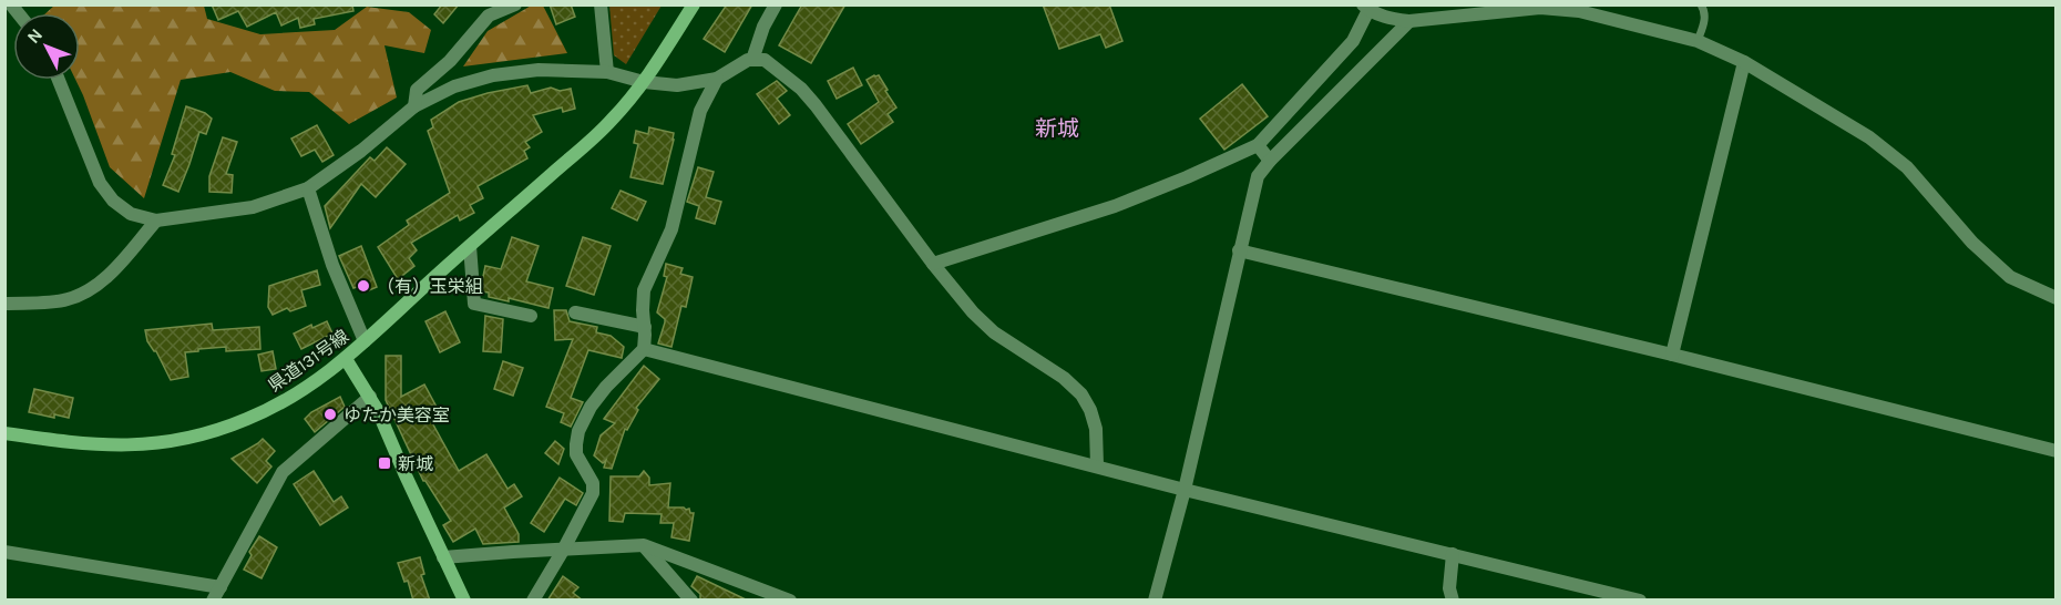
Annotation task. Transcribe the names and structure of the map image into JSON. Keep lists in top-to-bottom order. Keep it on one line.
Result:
{"streets":{"main road":["県道131号線"]},"districts":["新城"],"places":{"other":["（有）玉栄組","ゆたか美容室"],"transit":["新城"]},"north":"top left"}
